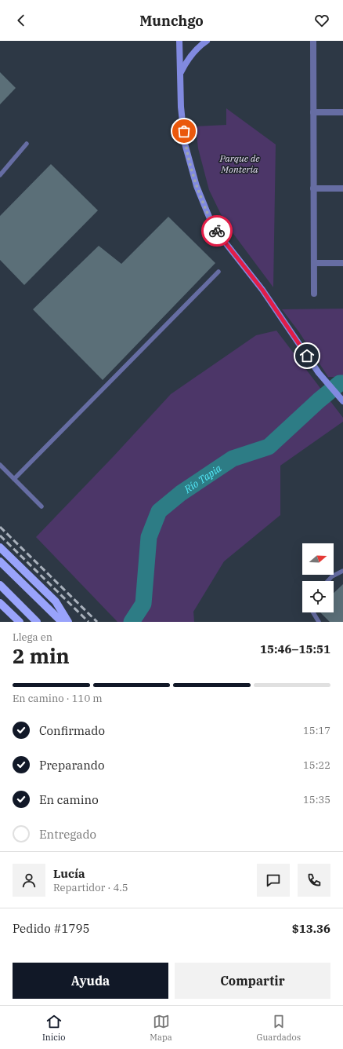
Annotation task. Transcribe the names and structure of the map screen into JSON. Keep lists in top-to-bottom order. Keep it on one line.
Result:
{"water":["Río Tapia"],"parks":["Parque de Monteria"],"north":"right","page":{"header":"Munchgo","heading":["2 min","Llega en","15:46–15:51"],"panel":["Lucía","Repartidor · 4.5","Pedido #1795","$13.36"],"bar":"En camino · 110 m","list":[["Confirmado","15:17"],["Preparando","15:22"],["En camino","15:35"],"Entregado"],"buttons":["Ayuda","Compartir"],"tabs":["Inicio","Mapa","Guardados"]}}
